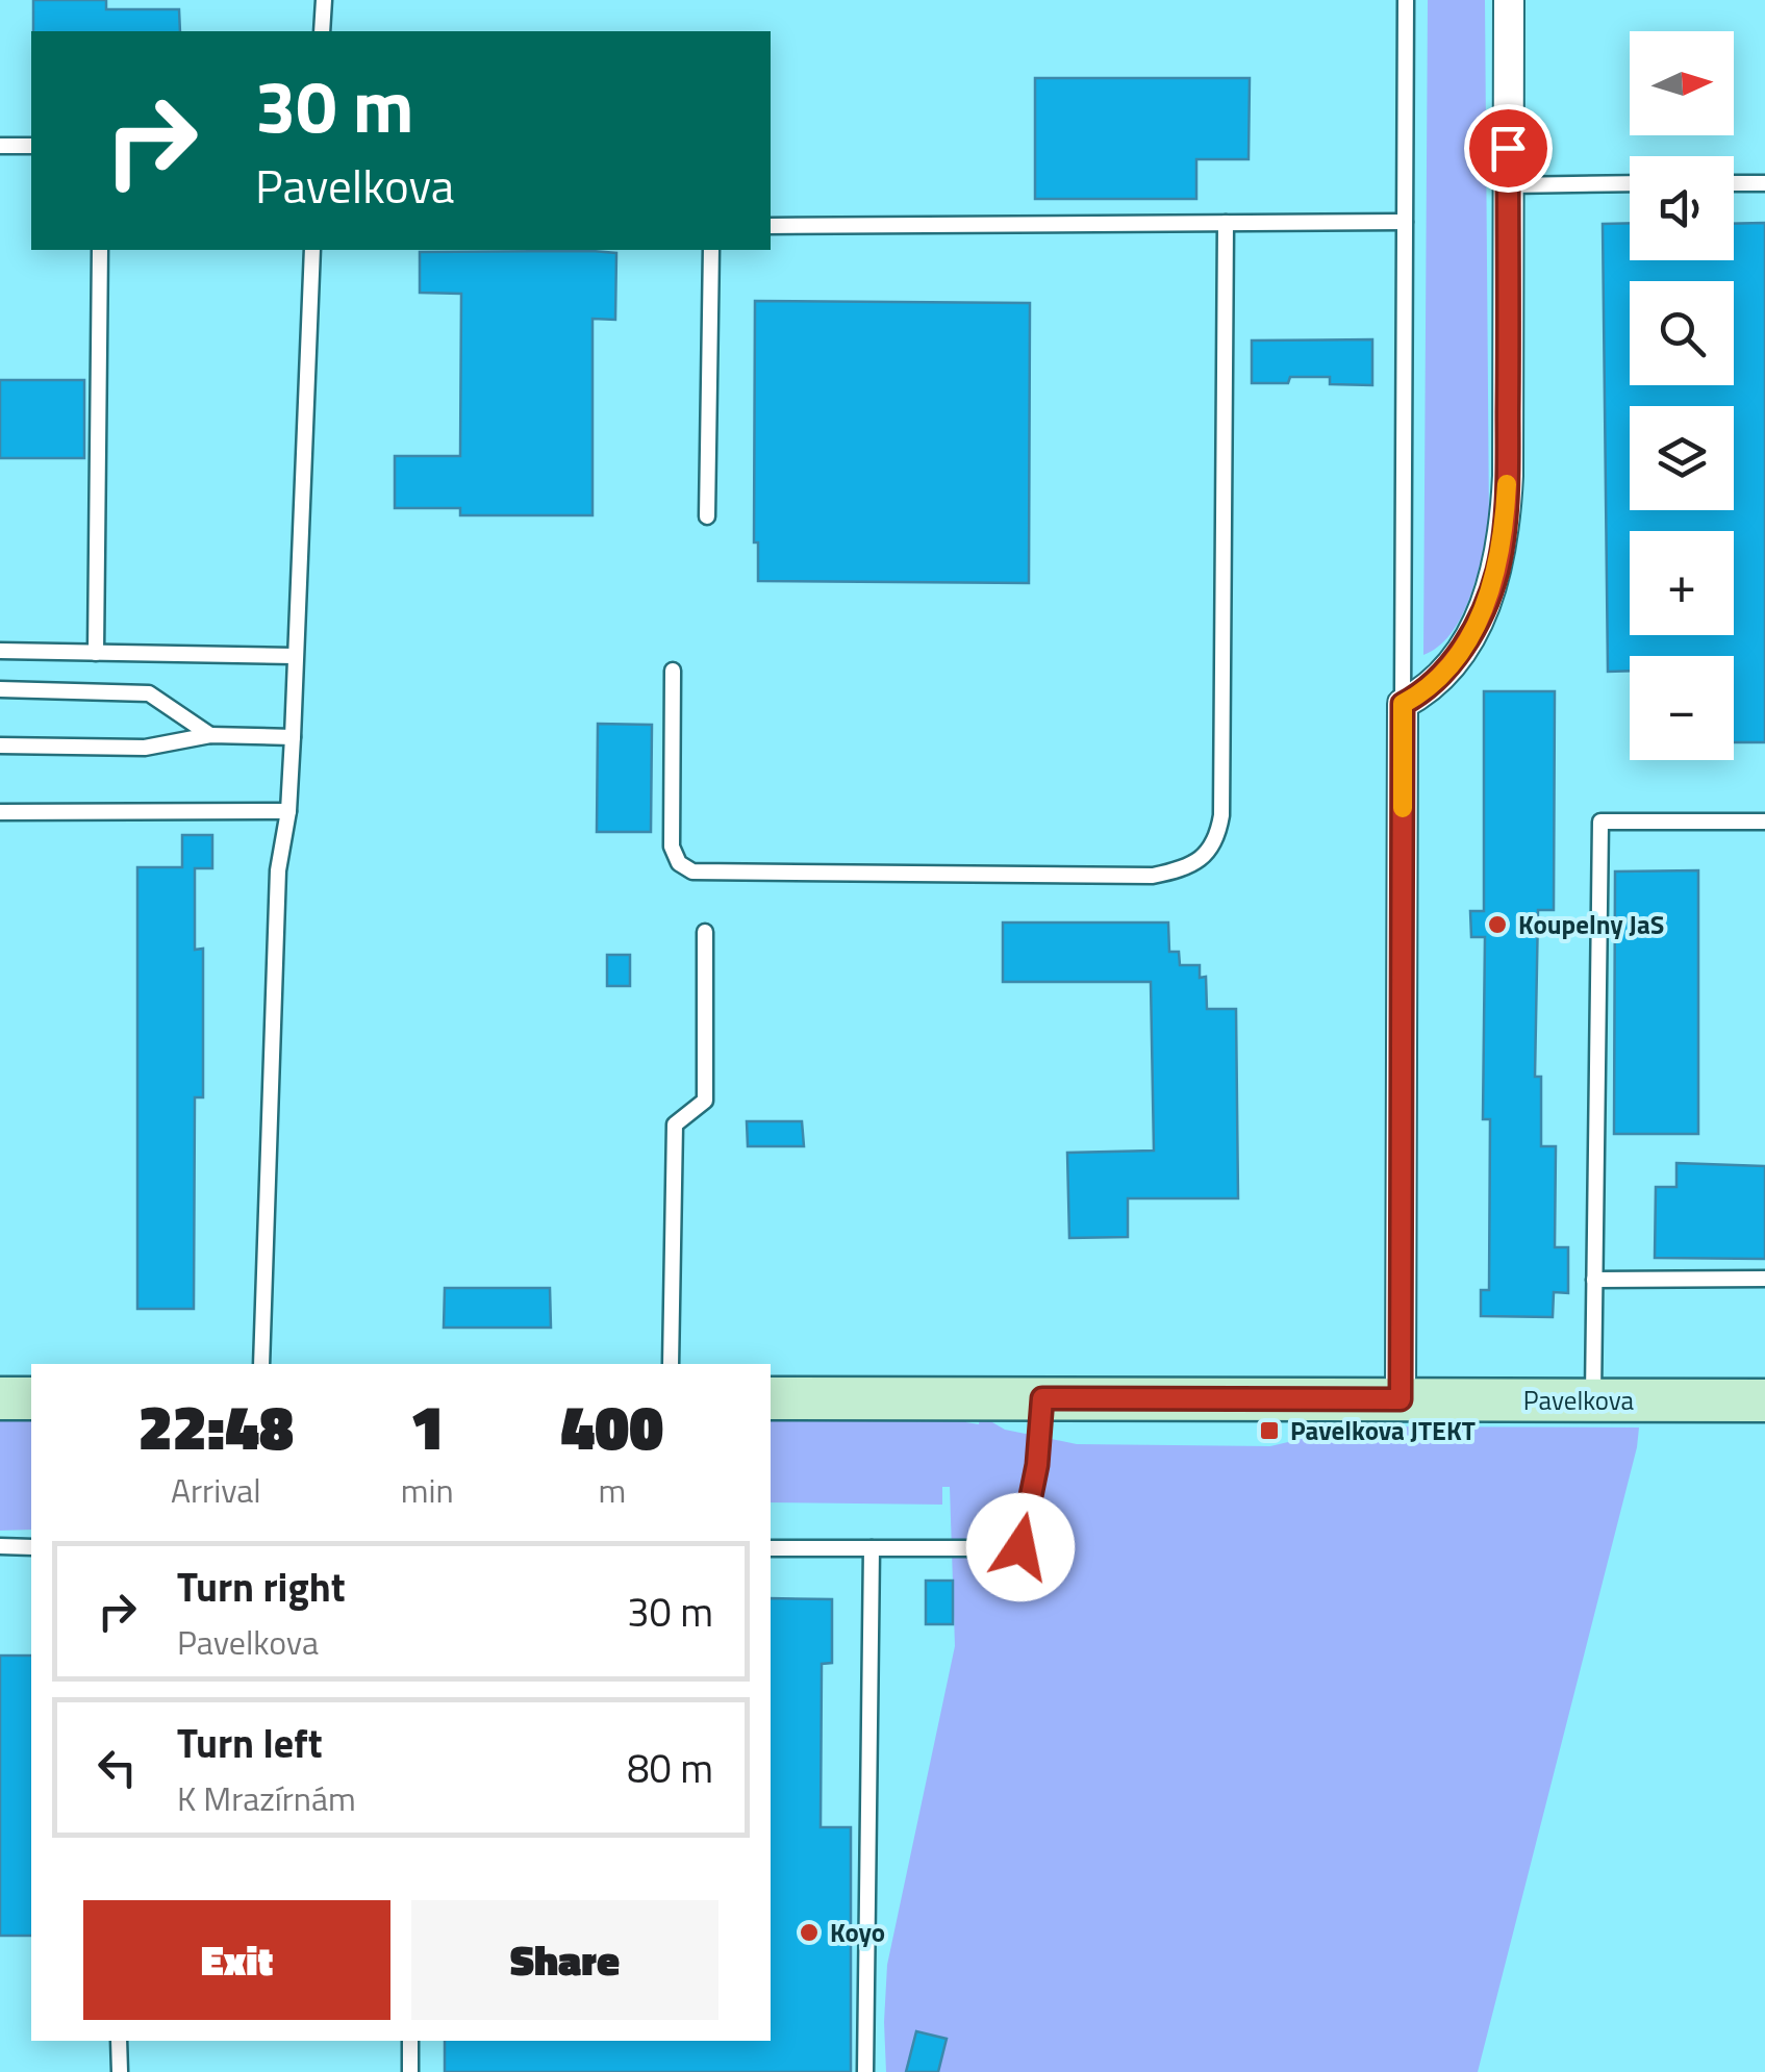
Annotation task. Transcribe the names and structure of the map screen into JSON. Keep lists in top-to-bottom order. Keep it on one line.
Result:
{"streets":{"street":["Pavelkova"]},"places":{"other":["Koupelny JaS","Koyo"],"transit":["Pavelkova JTEKT"]},"north":"right","page":{"map_buttons":["+","−"],"turn":["30 m","Pavelkova"],"eta":["22:48","Arrival","1","min","400","m"],"list":[{"name":"Turn right","note":"Pavelkova","value":"30 m"},{"name":"Turn left","note":"K Mrazírnám","value":"80 m"}],"buttons":["Exit","Share"]}}
